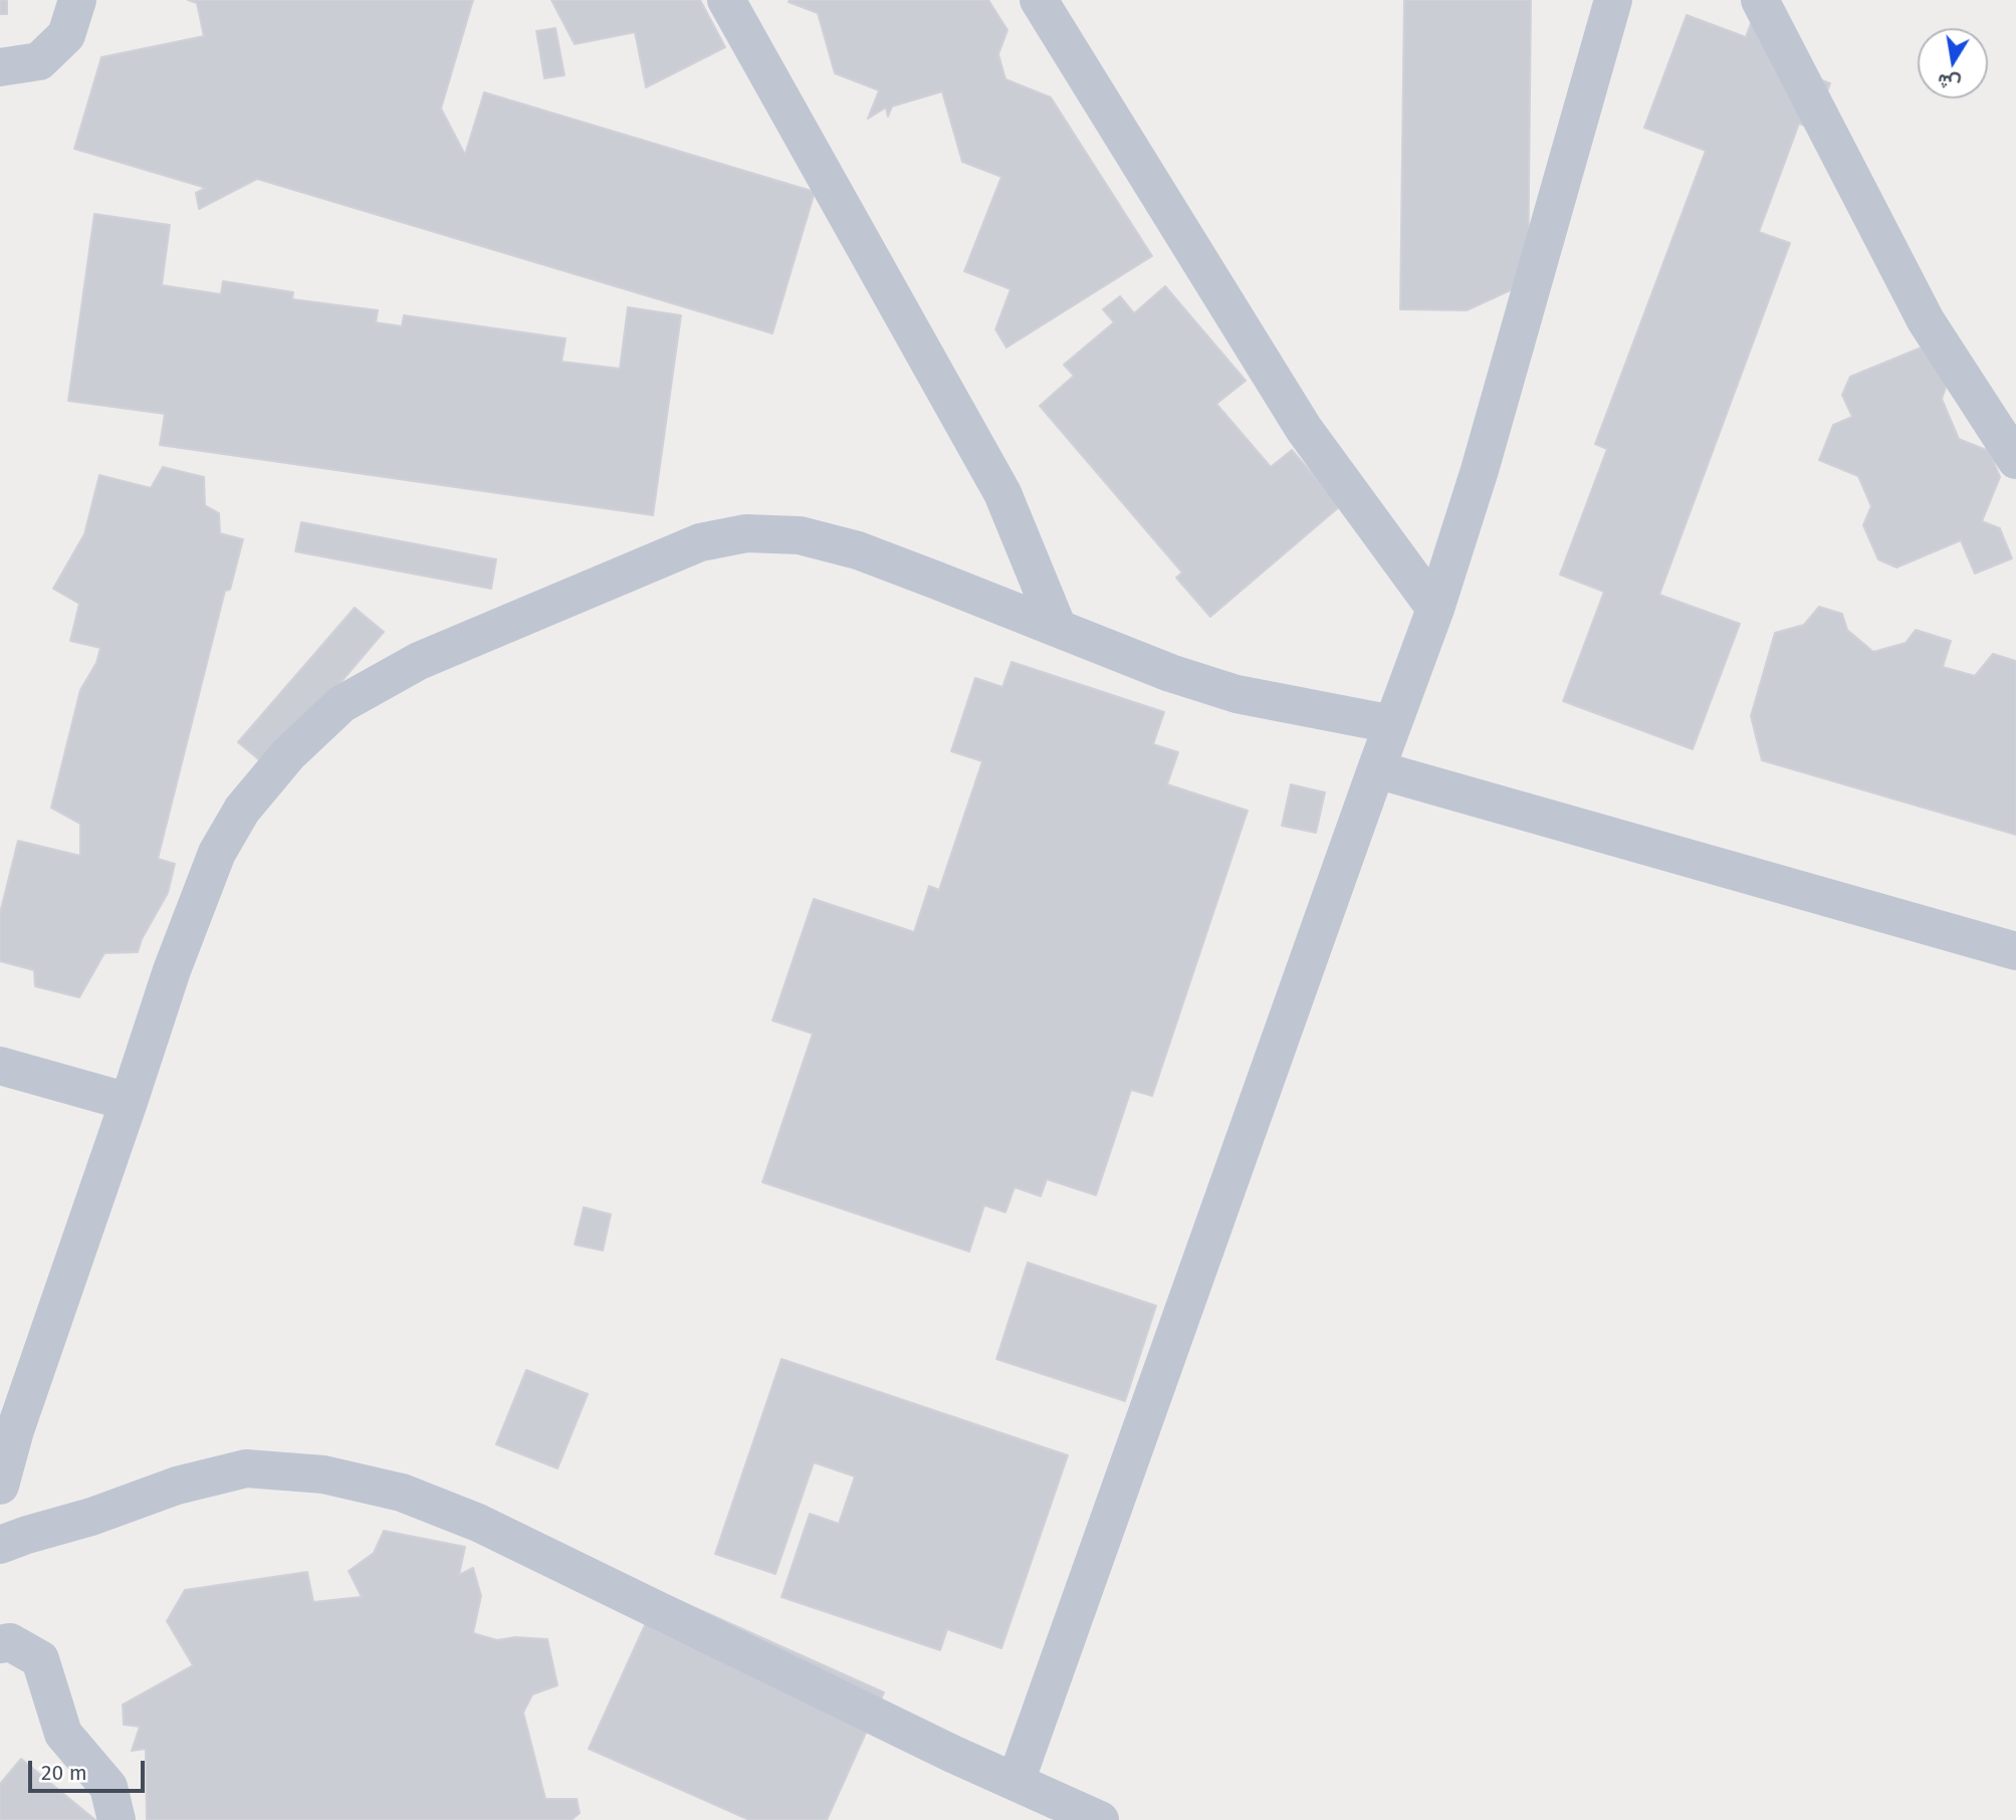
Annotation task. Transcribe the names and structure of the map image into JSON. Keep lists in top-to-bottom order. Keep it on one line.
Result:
{"scale_bar":"20 m","north":"bottom"}
